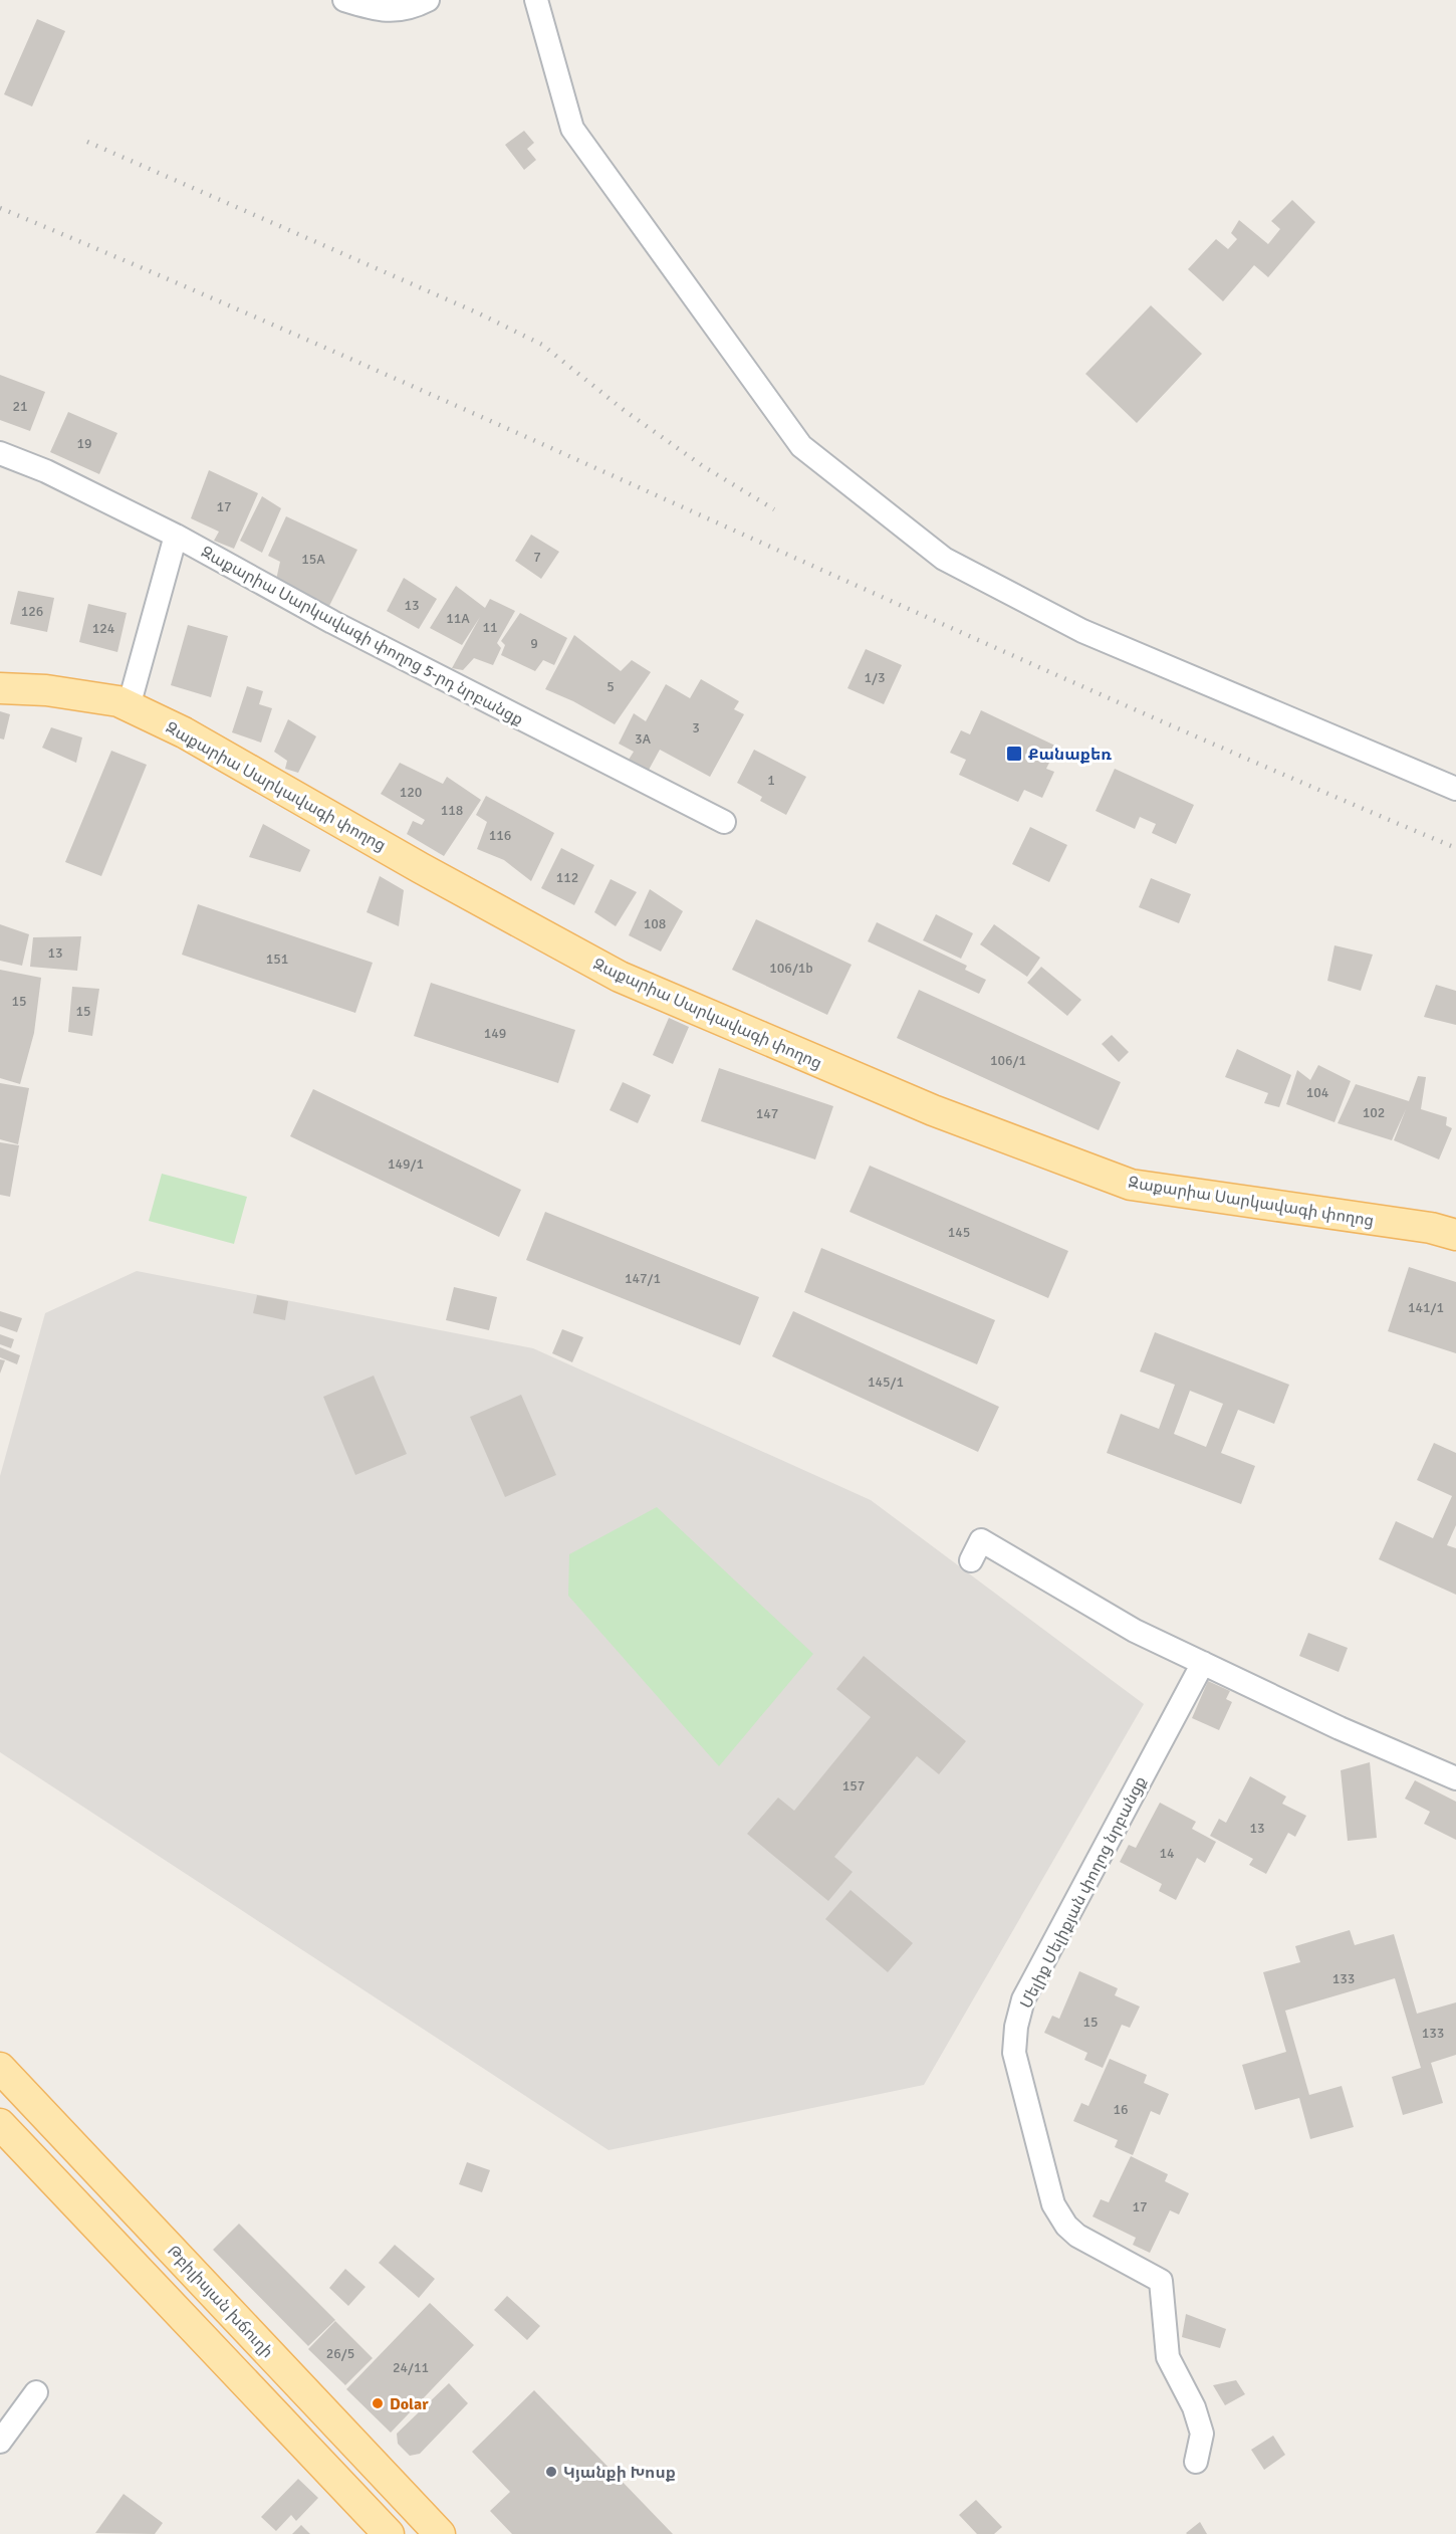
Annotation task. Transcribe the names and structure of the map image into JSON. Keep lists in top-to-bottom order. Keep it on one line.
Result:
{"streets":{"main road":["Զաքարիա Սարկավագի փողոց","Թբիլիսյան խճուղի"],"street":["Զաքարիա Սարկավագի փողոց 5-րդ նրբանցք","Մելիք Մելիքյան փողոց նրբանցք"]},"places":{"transit":["Քանաքեռ"],"other":["Dolar","Կյանքի Խոսք"]},"house_numbers":["21","19","17","7","15A","13","126","11A","11","124","9","1/3","5","3","3A","1","120","118","116","112","108","13","151","106/1b","15","15","149","106/1","104","102","147","149/1","145","147/1","141/1","145/1","157","13","14","133","15","133","16","17","26/5","24/11"]}
